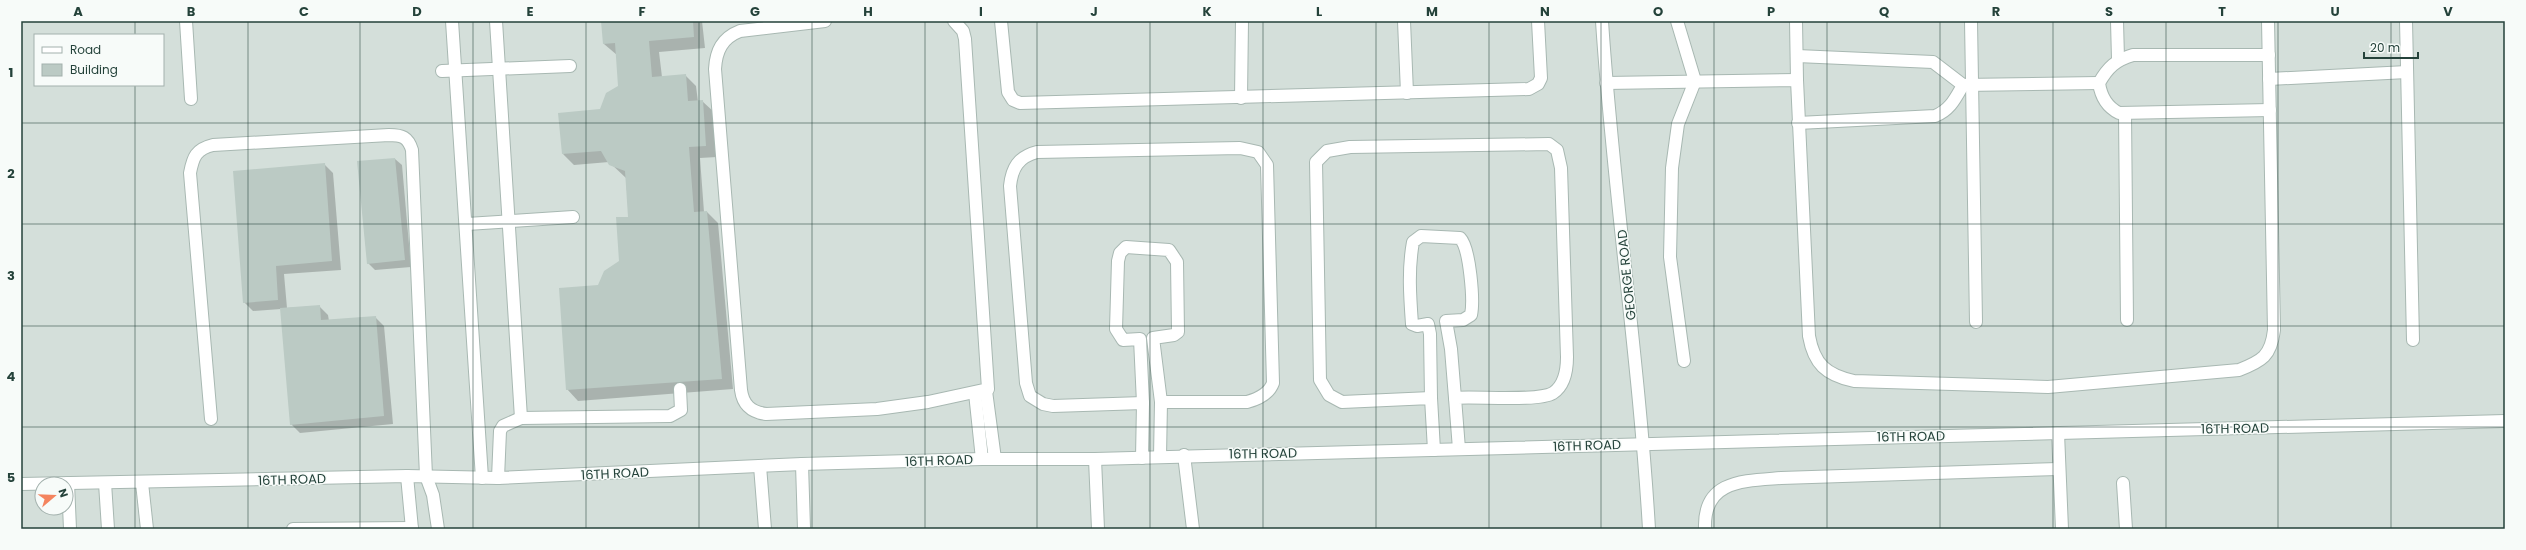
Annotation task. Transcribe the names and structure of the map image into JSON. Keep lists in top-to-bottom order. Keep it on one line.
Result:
{"streets":{"street":["GEORGE ROAD","16TH ROAD"]},"crossings":[["GEORGE ROAD","16TH ROAD"]],"legend":["Road","Building"],"scale_bar":"20 m","north":"right","grid":{"columns":["A","B","C","D","E","F","G","H","I","J","K","L","M","N","O","P","Q","R","S","T","U","V"],"rows":["1","2","3","4","5"]}}
